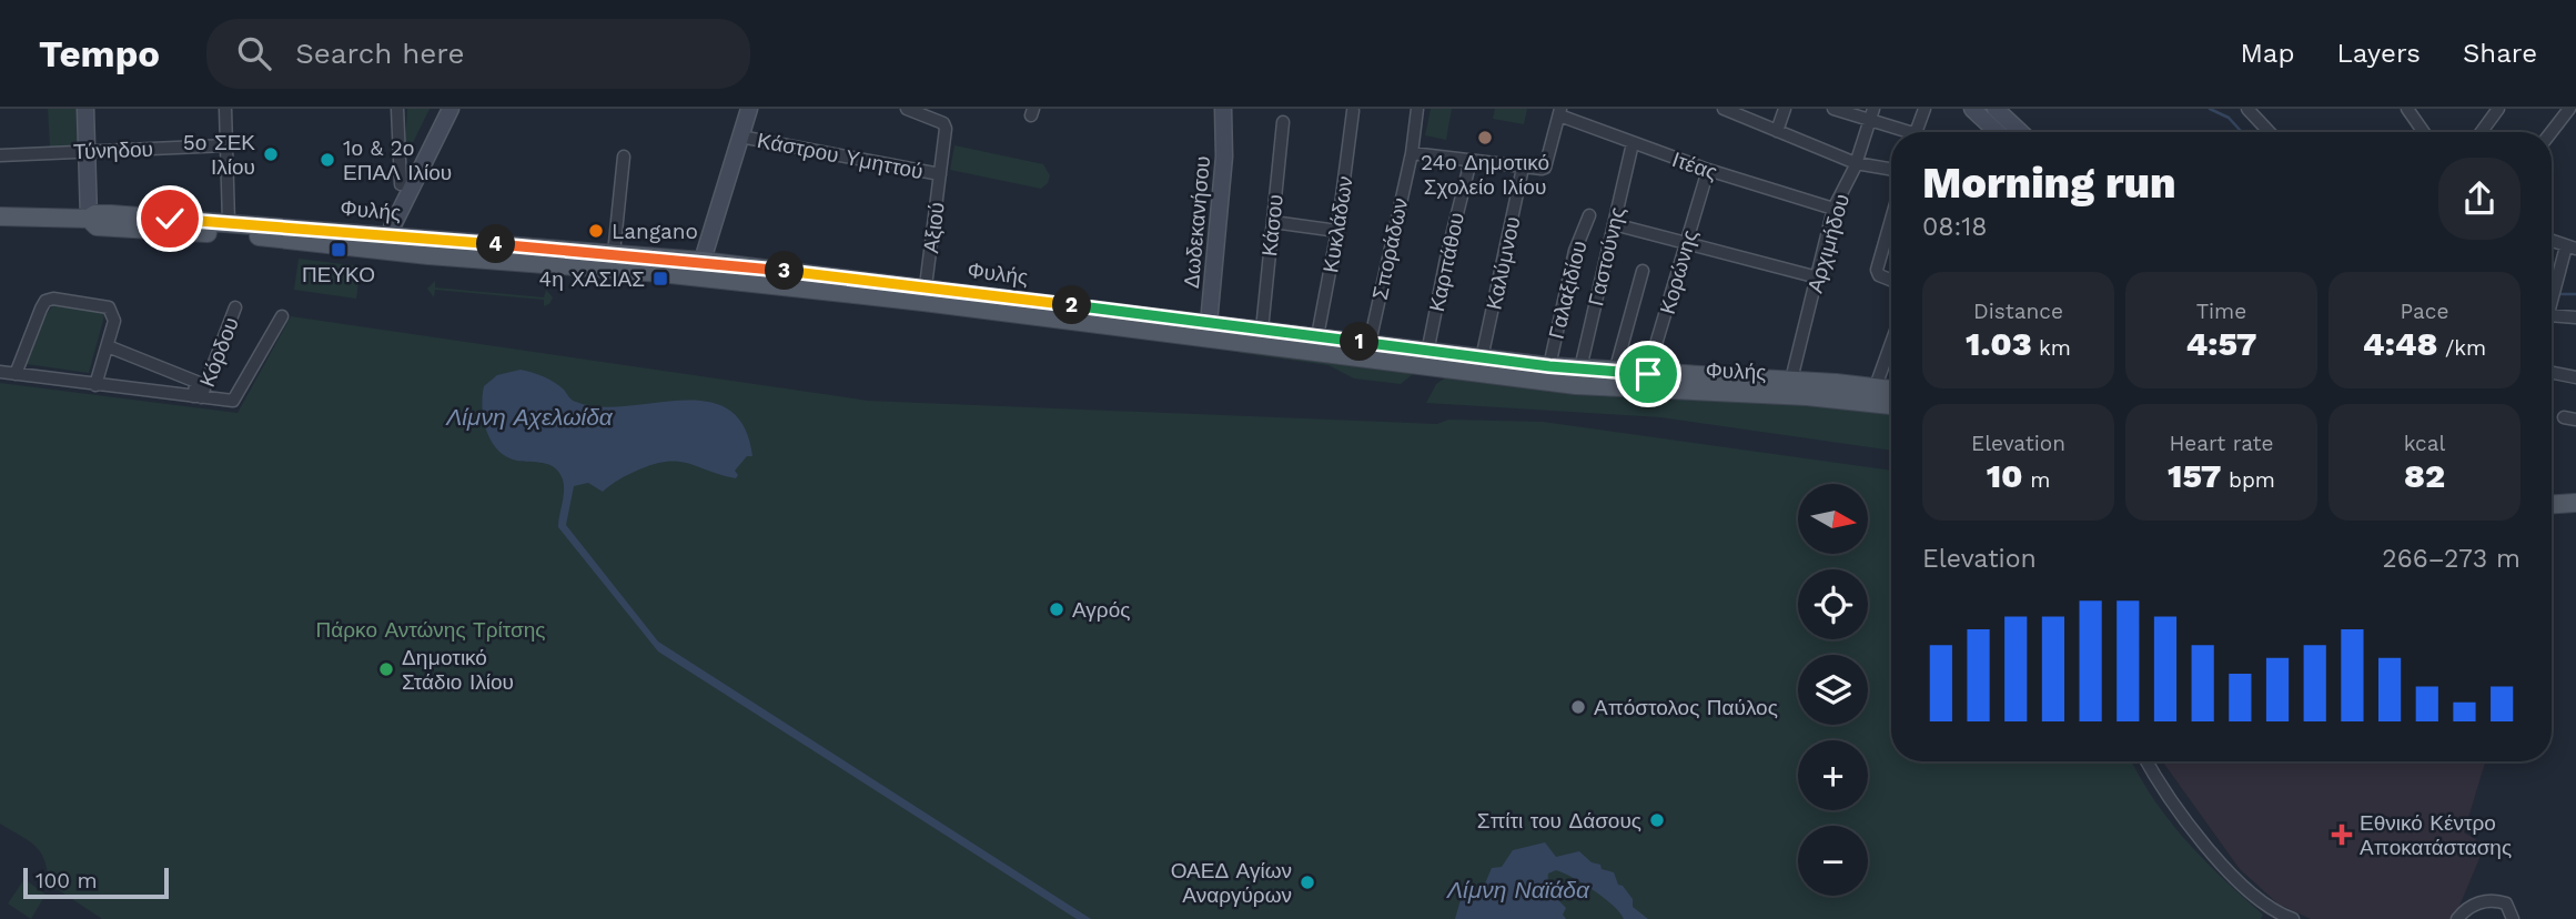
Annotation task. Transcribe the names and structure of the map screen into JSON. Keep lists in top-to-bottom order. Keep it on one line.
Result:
{"streets":{"main road":["Φυλής"],"street":["Τύνηδου","Κάστρου Υμηττού","Ιτέας","Δωδεκανήσου","Κυκλάδων","Κάσου","Αξιού","Αρχιμήδου","Σποράδων","Γαστούνης","Καρπάθου","Καλύμνου","Κορώνης","Γαλαξιδίου","Κόρδου"]},"crossings":[["Κάστρου Υμηττού","Αξιού"],["Ιτέας","Αρχιμήδου"],["Ιτέας","Γαστούνης"],["Ιτέας","Κορώνης"],["Φυλής","Δωδεκανήσου"],["Φυλής","Κυκλάδων"],["Φυλής","Κάσου"],["Φυλής","Αξιού"],["Φυλής","Αρχιμήδου"],["Φυλής","Σποράδων"],["Φυλής","Γαστούνης"],["Φυλής","Καρπάθου"],["Φυλής","Καλύμνου"],["Φυλής","Κορώνης"],["Φυλής","Γαλαξιδίου"]],"water":["Λίμνη Αχελωίδα","Λίμνη Ναϊάδα"],"parks":["Πάρκο Αντώνης Τρίτσης"],"places":{"other":["24ο Δημοτικό Σχολείο Ιλίου","5ο ΣΕΚ Ιλίου","1ο & 2ο ΕΠΑΛ Ιλίου","Langano","Αγρός","Δημοτικό Στάδιο Ιλίου","Απόστολος Παύλος","Σπίτι του Δάσους","ΟΑΕΔ Αγίων Αναργύρων"],"transit":["ΠΕΥΚΟ","4η ΧΑΣΙΑΣ"],"health":["Εθνικό Κέντρο Αποκατάστασης"]},"scale_bar":"100 m","north":"right","page":{"header":"Tempo","search":"Search here","nav":["Map","Layers","Share"],"heading":["Morning run","08:18"],"pins":["4","3","2","1"],"stats":[["Distance","1.03 km"],["Time","4:57"],["Pace","4:48 /km"],["Elevation","10 m"],["Heart rate","157 bpm"],["kcal","82"]],"map_buttons":["+","−"],"chart":["Elevation","266–273 m"],"scale":"100 m"}}
